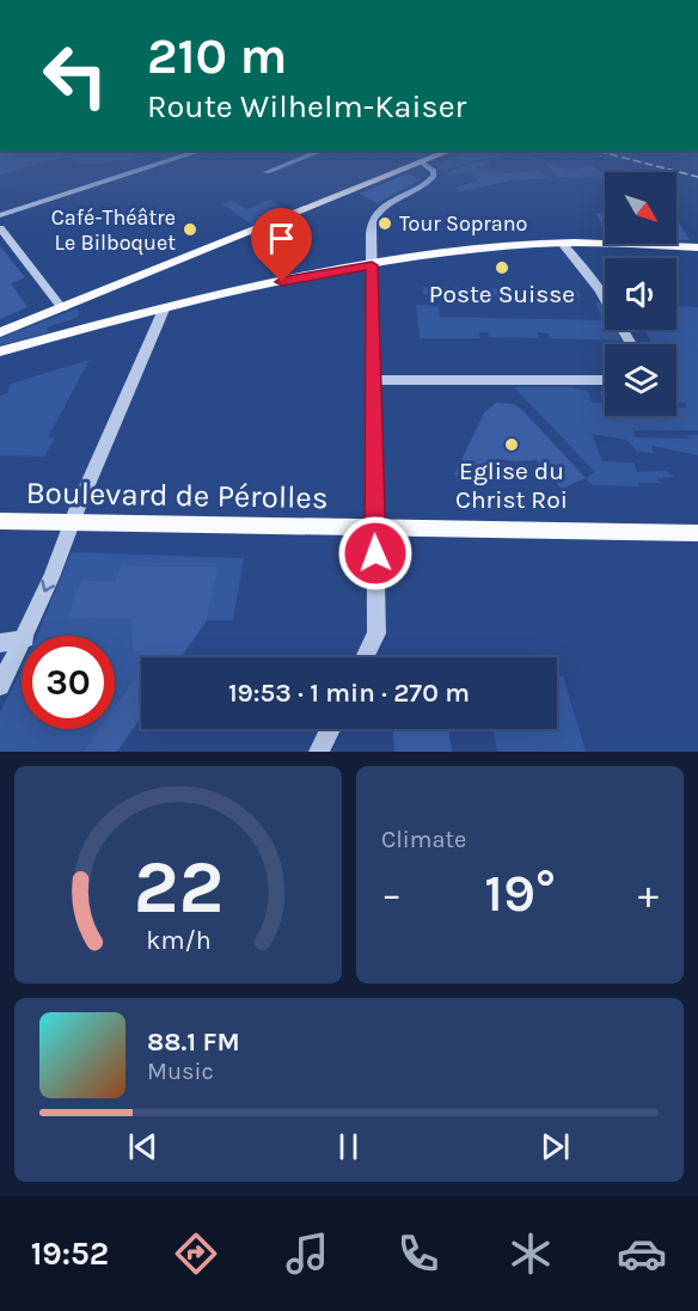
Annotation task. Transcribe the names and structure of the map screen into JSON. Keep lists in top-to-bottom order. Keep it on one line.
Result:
{"streets":{"main road":["Boulevard de Pérolles"]},"places":["Tour Soprano","Café-Théâtre Le Bilboquet","Poste Suisse","Eglise du Christ Roi"],"north":"bottom right","page":{"turn":["210 m","Route Wilhelm-Kaiser"],"limit":"30","trip":"19:53 · 1 min · 270 m","tile":"Climate","heat":["−","19°","+"],"song":["88.1 FM","Music"],"tabs":"19:52","gauge":["22","km/h"]}}
